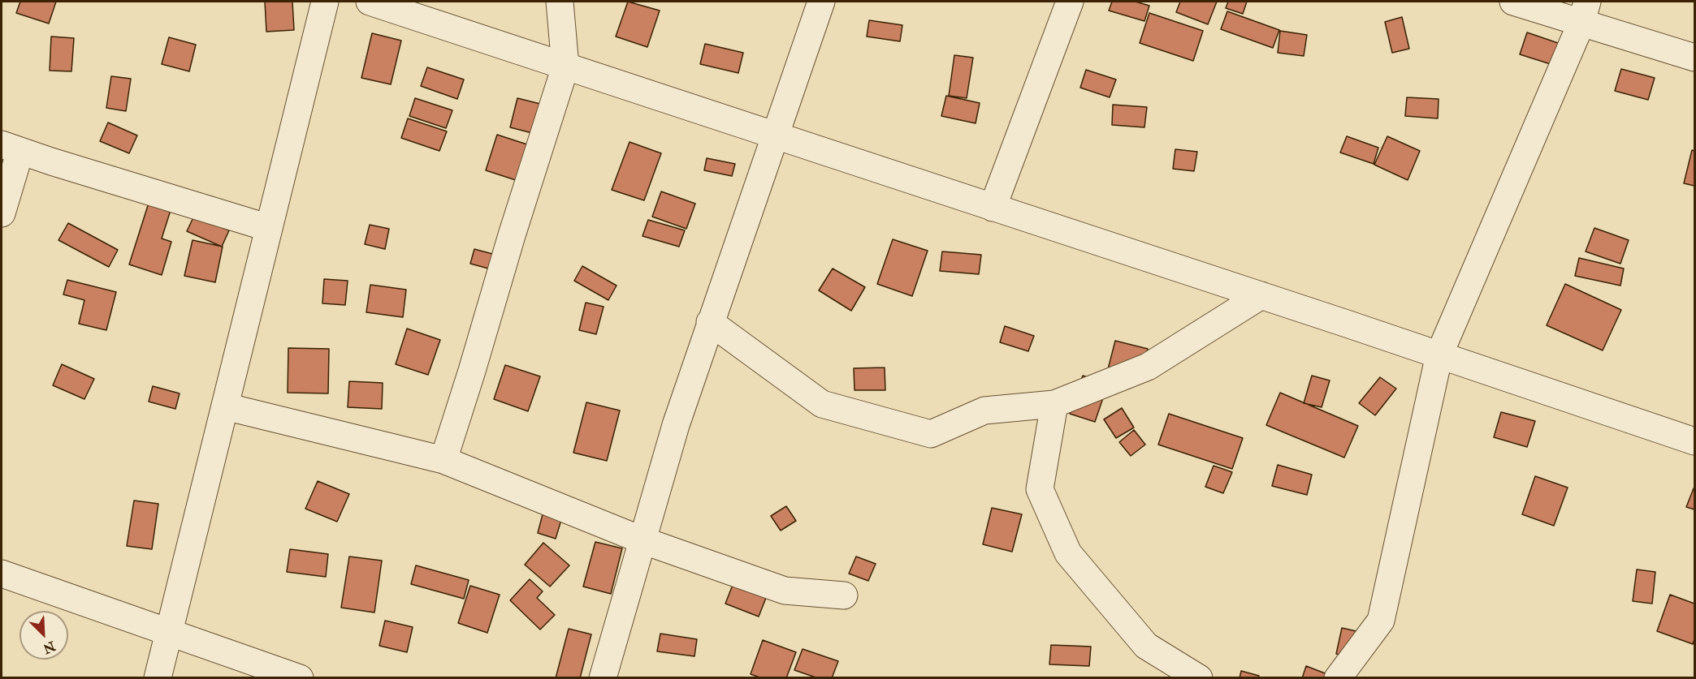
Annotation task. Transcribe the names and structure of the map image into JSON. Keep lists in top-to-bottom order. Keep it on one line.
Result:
{"north":"bottom right"}
